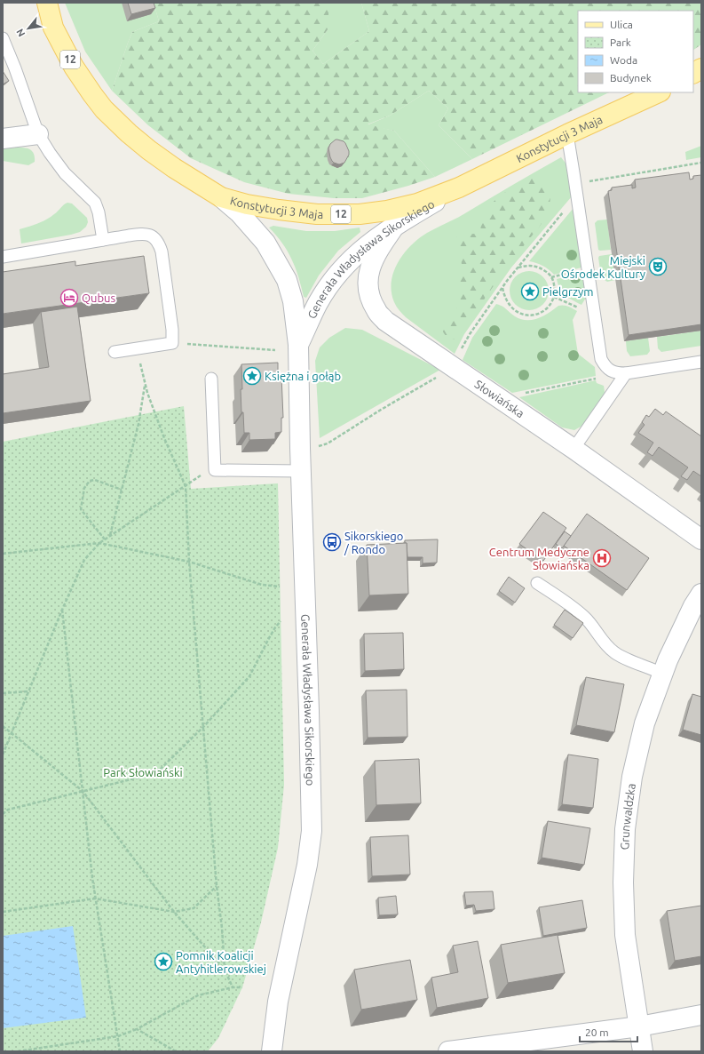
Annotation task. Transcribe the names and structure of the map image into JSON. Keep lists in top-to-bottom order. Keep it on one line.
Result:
{"streets":{"main road":["12","Konstytucji 3 Maja"],"street":["Generała Władysława Sikorskiego","Słowiańska","Grunwaldzka"]},"crossings":[["12","Konstytucji 3 Maja"],["Konstytucji 3 Maja","Generała Władysława Sikorskiego"],["Generała Władysława Sikorskiego","Słowiańska"]],"parks":["Park Słowiański"],"places":{"theatre":["Miejski Ośrodek Kultury"],"place":["Pielgrzym","Księżna i gołąb","Pomnik Koalicji Antyhitlerowskiej"],"hotel":["Qubus"],"bus stop":["Sikorskiego / Rondo"],"hospital":["Centrum Medyczne Słowiańska"]},"legend":["Ulica","Park","Woda","Budynek"],"scale_bar":"20 m","north":"bottom left"}
